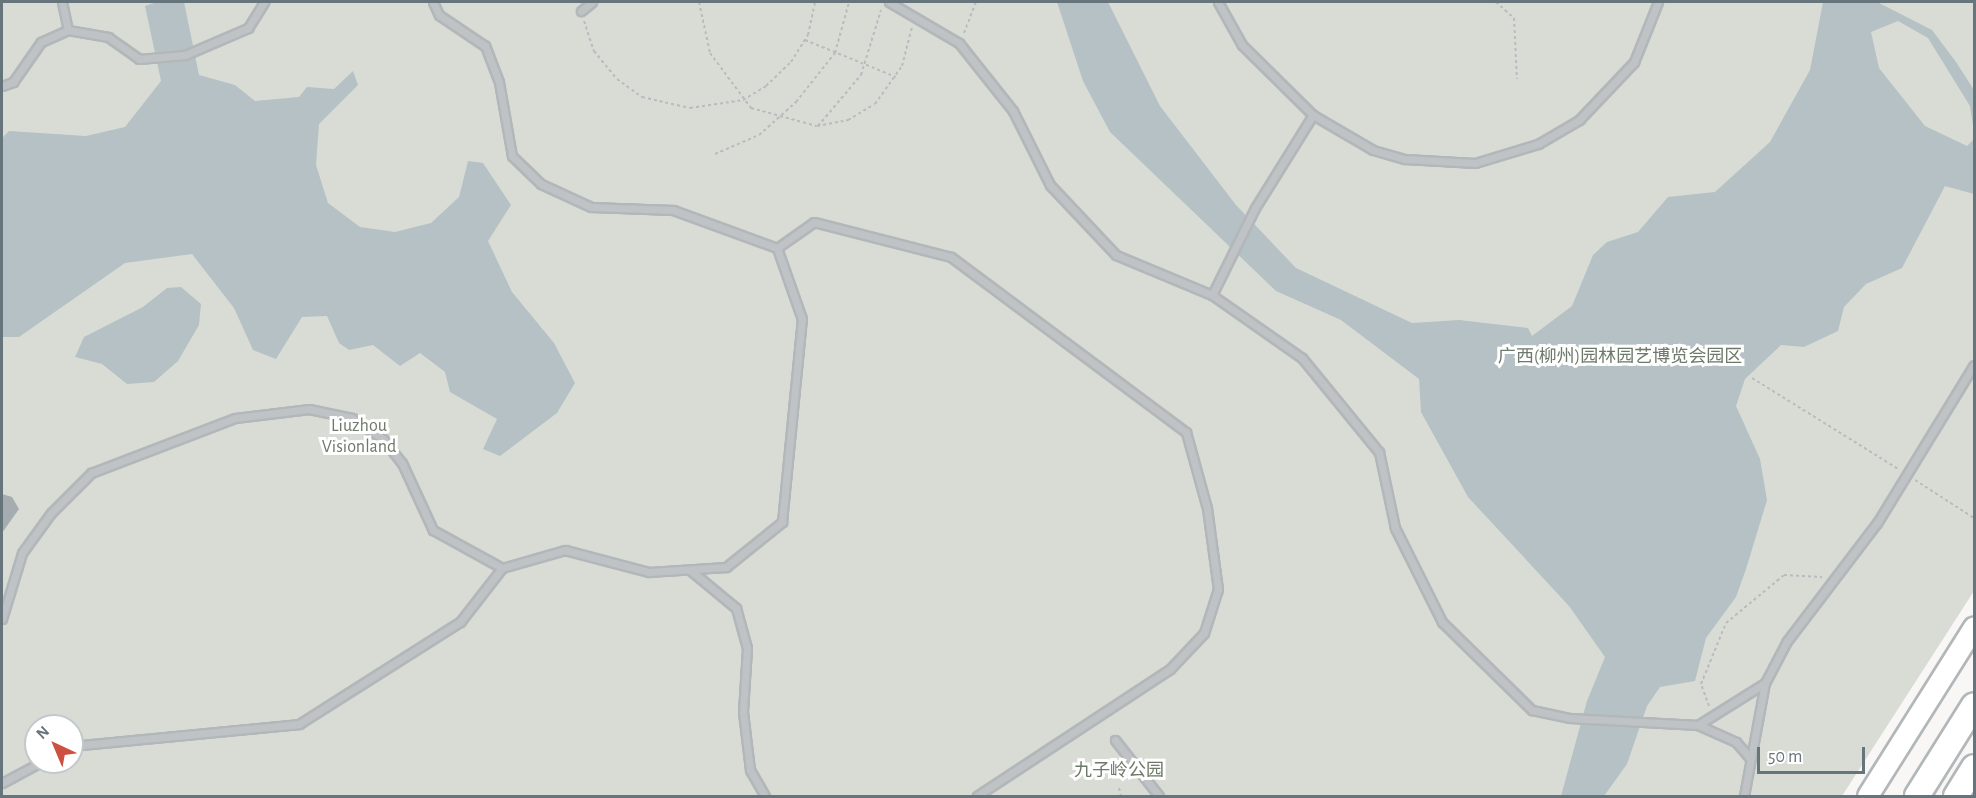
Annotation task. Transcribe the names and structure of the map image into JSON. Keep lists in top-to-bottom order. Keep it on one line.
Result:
{"parks":["广西(柳州)园林园艺博览会园区","Liuzhou Visionland","九子岭公园"],"scale_bar":"50 m","north":"top left"}
